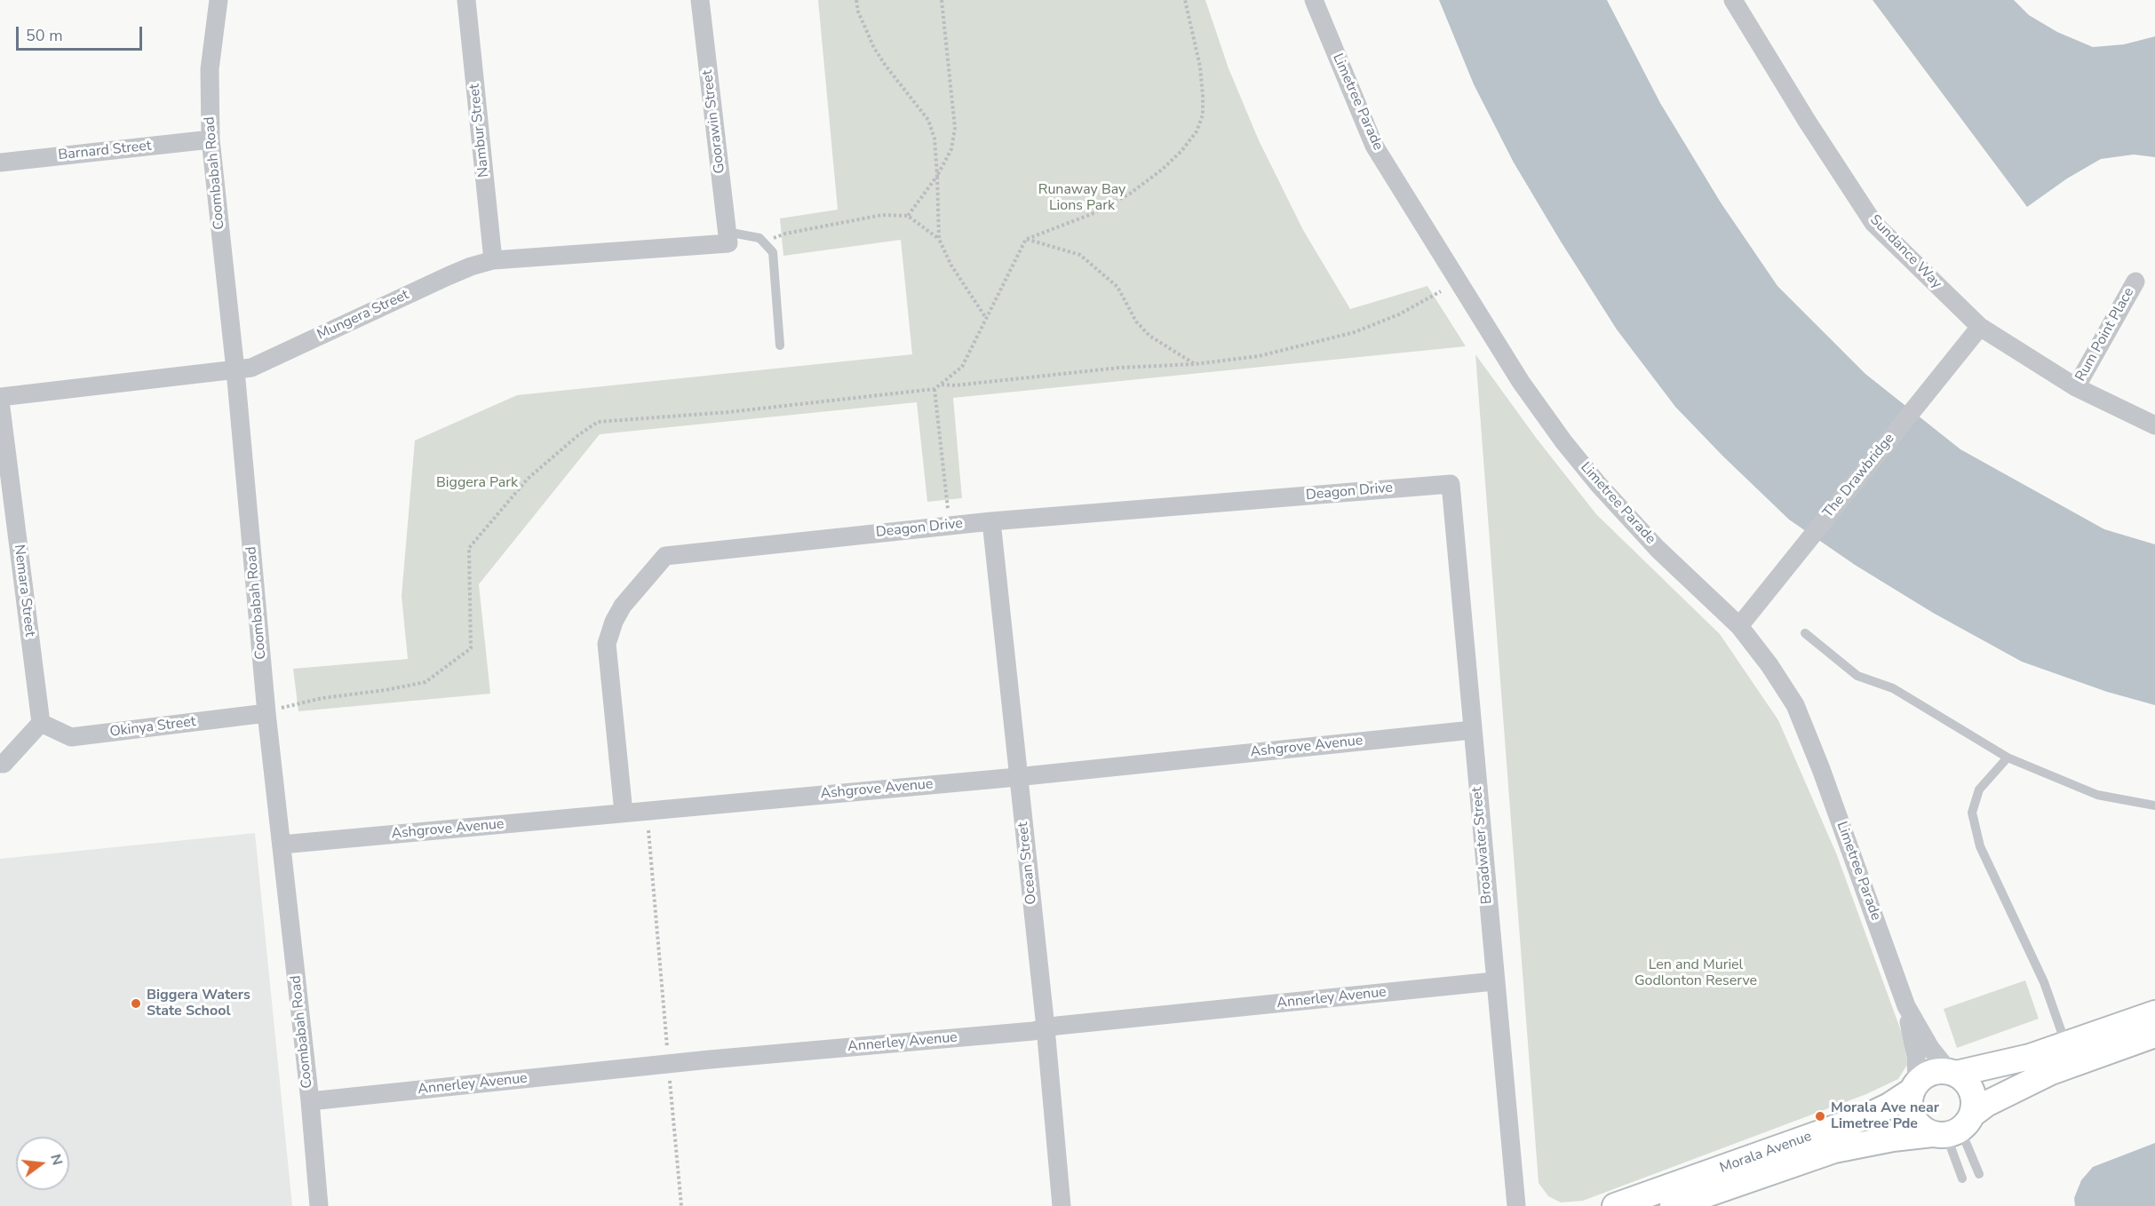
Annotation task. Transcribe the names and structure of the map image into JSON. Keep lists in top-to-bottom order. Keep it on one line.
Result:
{"streets":{"main road":["Morala Avenue"],"street":["Limetree Parade","Goorawin Street","Nambur Street","Barnard Street","Coombabah Road","Sundance Way","Mungera Street","Rum Point Place","The Drawbridge","Deagon Drive","Nemara Street","Okinya Street","Ashgrove Avenue","Broadwater Street","Ocean Street","Annerley Avenue"]},"crossings":[["Limetree Parade","The Drawbridge"],["Limetree Parade","Morala Avenue"],["Goorawin Street","Mungera Street"],["Nambur Street","Mungera Street"],["Barnard Street","Coombabah Road"],["Coombabah Road","Mungera Street"],["Coombabah Road","Okinya Street"],["Coombabah Road","Ashgrove Avenue"],["Coombabah Road","Annerley Avenue"],["Sundance Way","Rum Point Place"],["Sundance Way","The Drawbridge"],["Mungera Street","Nemara Street"],["Deagon Drive","Ashgrove Avenue"],["Deagon Drive","Broadwater Street"],["Deagon Drive","Ocean Street"],["Nemara Street","Okinya Street"],["Ashgrove Avenue","Broadwater Street"],["Ashgrove Avenue","Ocean Street"],["Broadwater Street","Annerley Avenue"],["Ocean Street","Annerley Avenue"]],"parks":["Runaway Bay Lions Park","Biggera Park","Len and Muriel Godlonton Reserve"],"places":["Biggera Waters State School","Morala Ave near Limetree Pde"],"scale_bar":"50 m","north":"right"}
